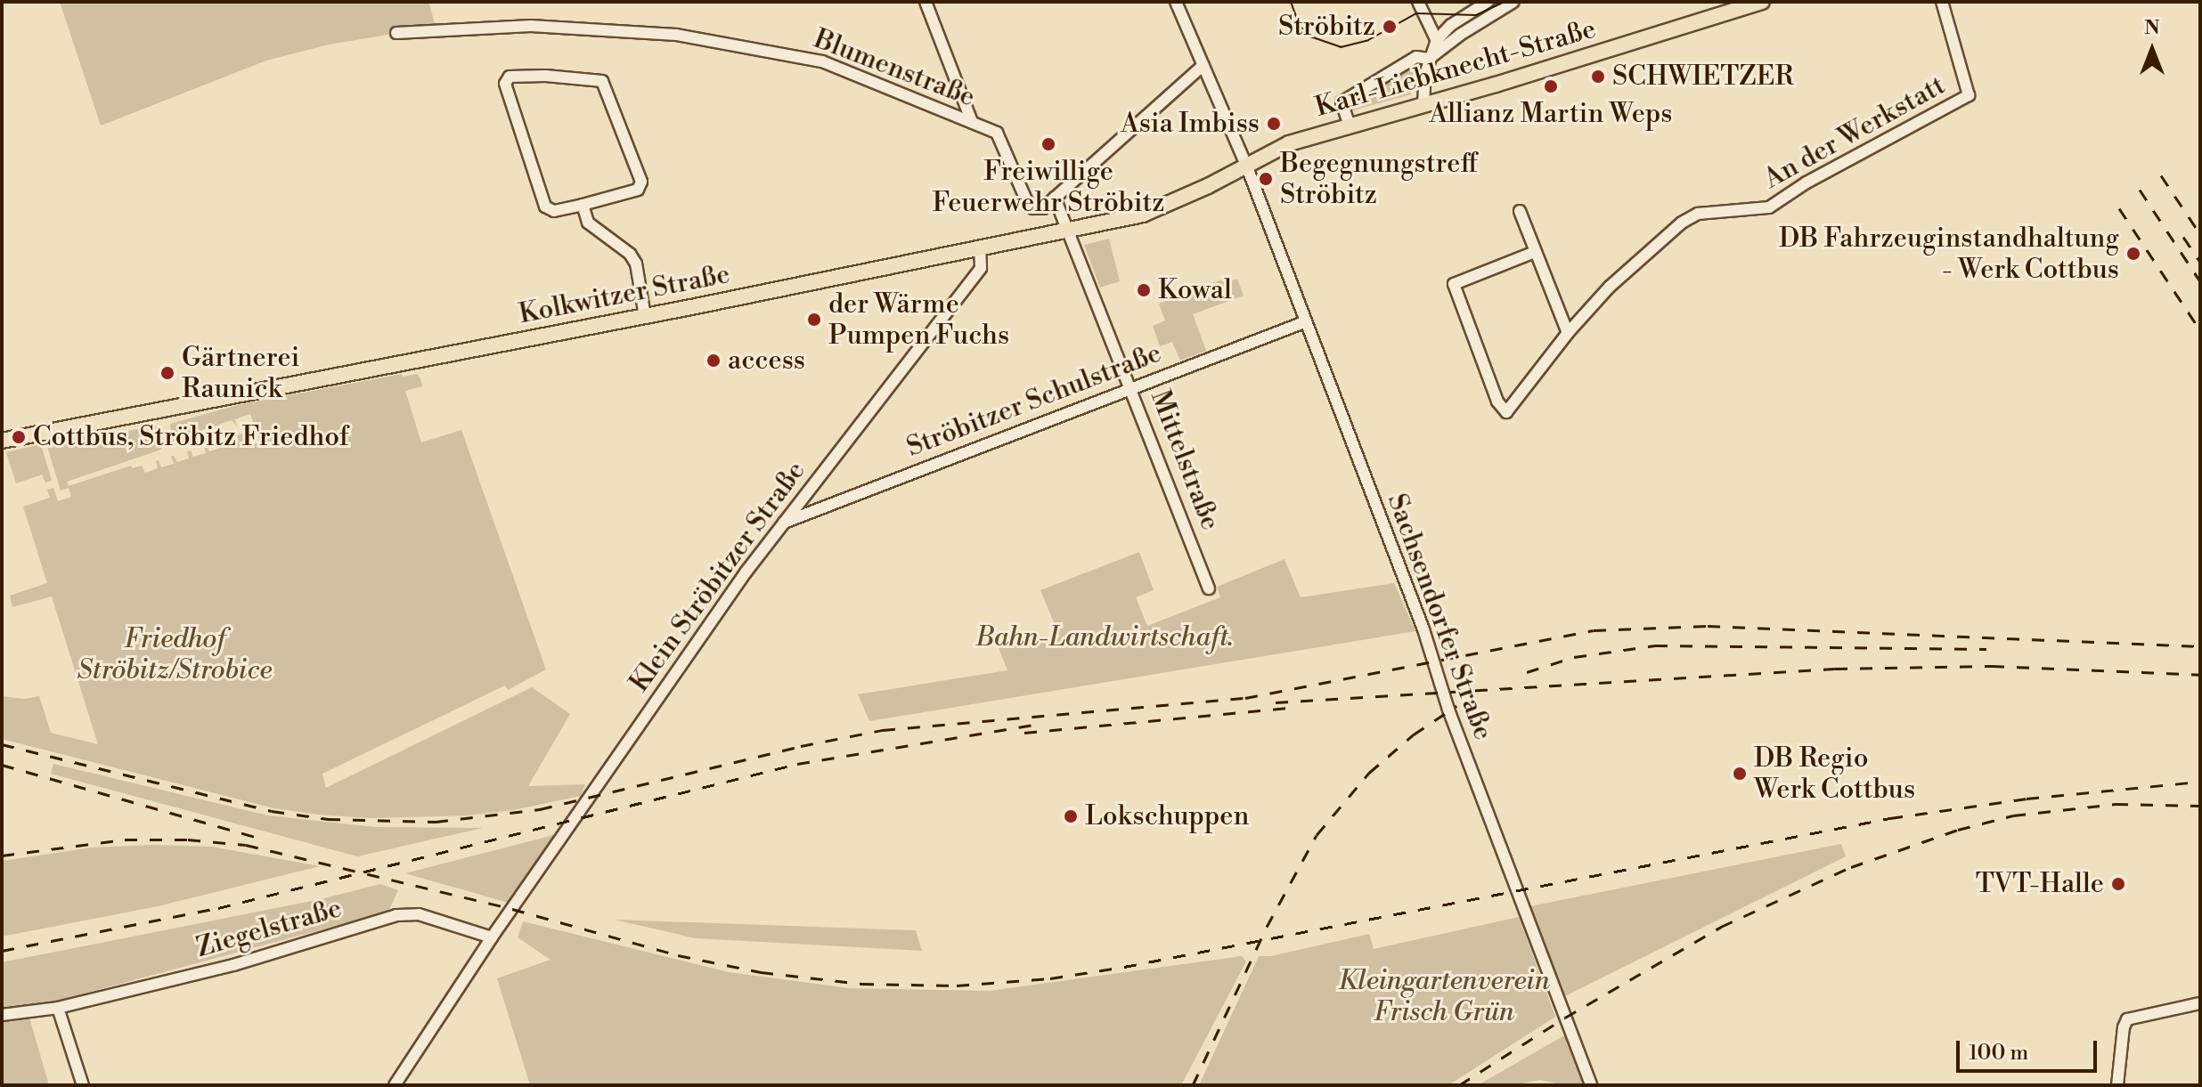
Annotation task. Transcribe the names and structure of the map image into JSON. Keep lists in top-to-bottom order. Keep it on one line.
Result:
{"streets":{"main road":["Karl-Liebknecht-Straße","Kolkwitzer Straße"],"street":["Blumenstraße","An der Werkstatt","Ströbitzer Schulstraße","Mittelstraße","Klein Ströbitzer Straße","Sachsendorfer Straße","Ziegelstraße"]},"crossings":[["Blumenstraße","Mittelstraße"],["Karl-Liebknecht-Straße","Kolkwitzer Straße"],["Karl-Liebknecht-Straße","Sachsendorfer Straße"],["Kolkwitzer Straße","Mittelstraße"],["Kolkwitzer Straße","Klein Ströbitzer Straße"],["Kolkwitzer Straße","Sachsendorfer Straße"],["Ströbitzer Schulstraße","Mittelstraße"],["Ströbitzer Schulstraße","Klein Ströbitzer Straße"],["Ströbitzer Schulstraße","Sachsendorfer Straße"],["Klein Ströbitzer Straße","Ziegelstraße"]],"parks":["Bahn-Landwirtschaft.","Friedhof Ströbitz/Strobice","Kleingartenverein Frisch Grün"],"places":["Ströbitz","SCHWIETZER","Allianz Martin Weps","Asia Imbiss","Freiwillige Feuerwehr Ströbitz","Begegnungstreff Ströbitz","DB Fahrzeuginstandhaltung - Werk Cottbus","Kowal","der Wärme Pumpen Fuchs","access","Gärtnerei Raunick","Cottbus, Ströbitz Friedhof","DB Regio Werk Cottbus","Lokschuppen","TVT-Halle"],"scale_bar":"100 m","north":"top"}
